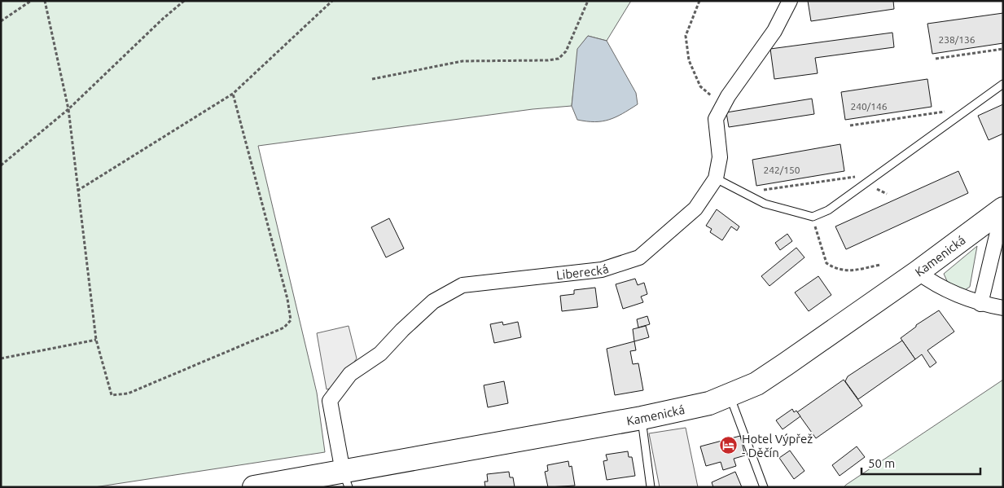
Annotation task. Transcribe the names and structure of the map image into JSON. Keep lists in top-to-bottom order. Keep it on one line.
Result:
{"streets":{"main road":["Kamenická"],"street":["Liberecká"]},"crossings":[["Kamenická","Liberecká"]],"places":{"hotel":["Hotel Výpřež - Děčín"]},"house_numbers":["238/136","240/146","242/150"],"scale_bar":"50 m"}
